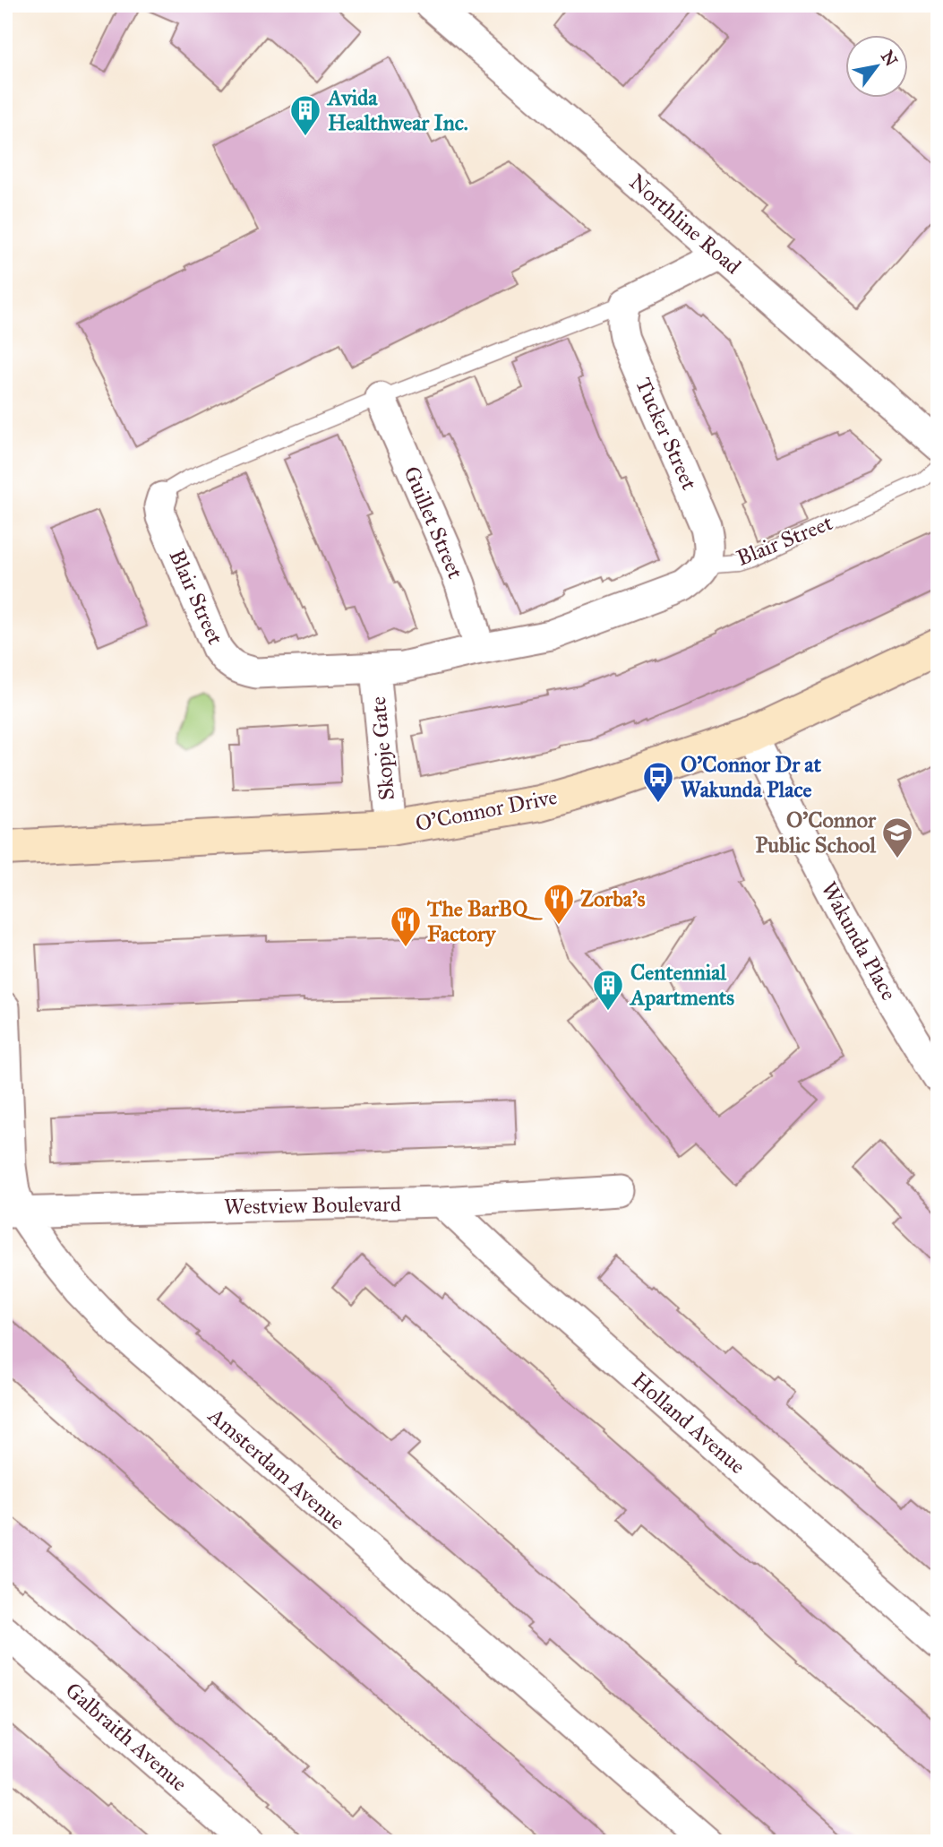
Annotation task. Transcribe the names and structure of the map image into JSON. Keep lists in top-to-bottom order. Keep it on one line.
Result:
{"streets":{"main road":["O'Connor Drive"],"street":["Northline Road","Tucker Street","Guillet Street","Blair Street","Skopje Gate","Wakunda Place","Westview Boulevard","Holland Avenue","Amsterdam Avenue","Galbraith Avenue"]},"crossings":[["Northline Road","Blair Street"],["Tucker Street","Blair Street"],["Guillet Street","Blair Street"],["Blair Street","Skopje Gate"],["Skopje Gate","O'Connor Drive"],["O'Connor Drive","Wakunda Place"],["Westview Boulevard","Holland Avenue"],["Westview Boulevard","Amsterdam Avenue"]],"places":{"building":["Avida Healthwear Inc.","Centennial Apartments"],"bus stop":["O'Connor Dr at Wakunda Place"],"school or university":["O'Connor Public School"],"restaurant":["Zorba's","The BarBQ Factory"]},"north":"top right"}
